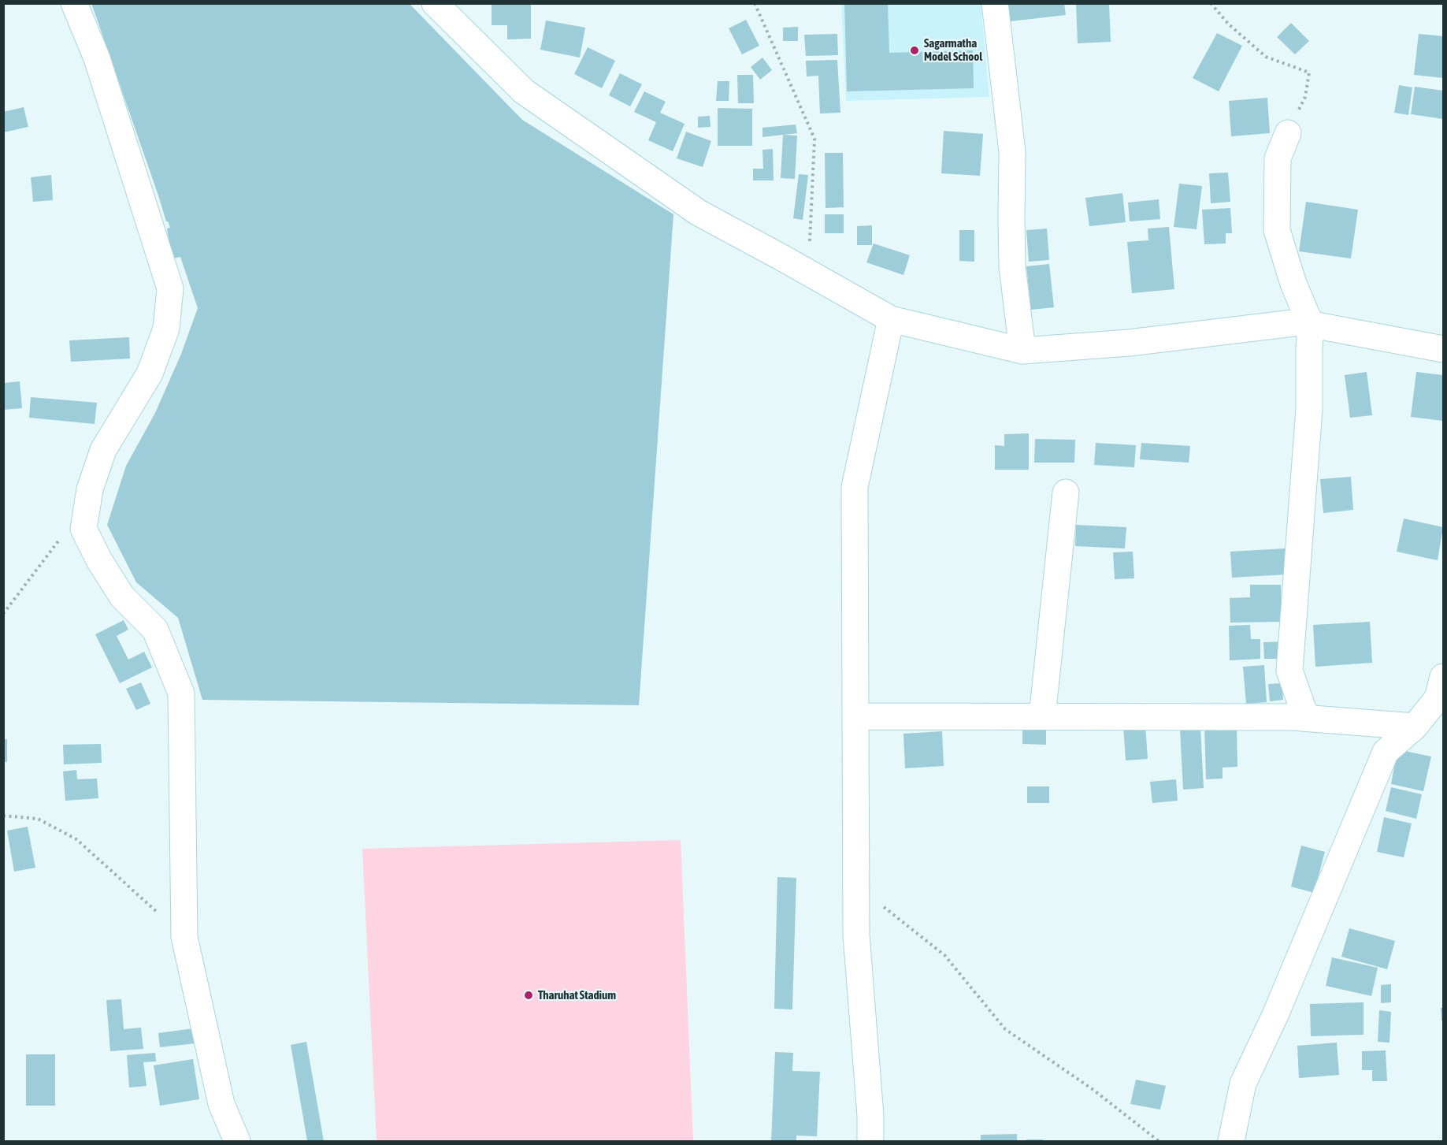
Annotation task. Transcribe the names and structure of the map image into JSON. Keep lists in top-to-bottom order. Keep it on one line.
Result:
{"places":["Sagarmatha Model School","Tharuhat Stadium"]}
